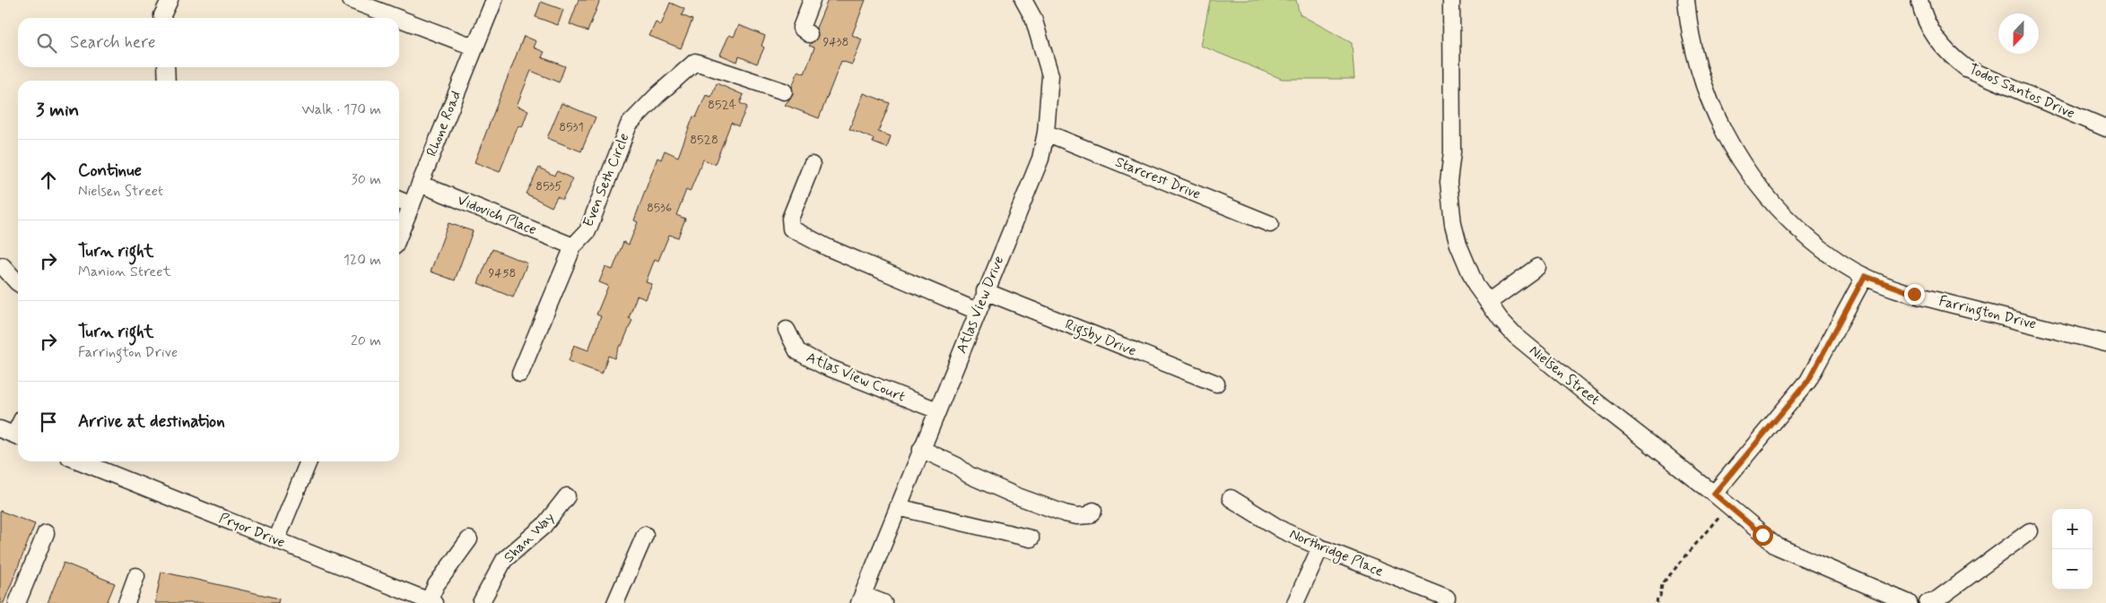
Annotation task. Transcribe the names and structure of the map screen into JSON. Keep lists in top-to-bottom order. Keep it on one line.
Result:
{"streets":{"street":["Todos Santos Drive","Rhone Road","Starcrest Drive","Even Seth Circle","Vidovich Place","Atlas View Drive","Farrington Drive","Rigsby Drive","Nielsen Street","Atlas View Court","Pryor Drive","Shan Way","Northridge Place"]},"crossings":[["Rhone Road","Vidovich Place"],["Starcrest Drive","Atlas View Drive"],["Even Seth Circle","Vidovich Place"],["Atlas View Drive","Rigsby Drive"],["Atlas View Drive","Atlas View Court"]],"house_numbers":["9438","8524","8531","8528","8535","8536","9458"],"north":"bottom","page":{"search":"Search here","heading":["3 min","Walk · 170 m"],"list":[["Continue","Nielsen Street","30 m"],["Turn right","Manion Street","120 m"],["Turn right","Farrington Drive","20 m"],"Arrive at destination"],"map_buttons":["+","−"]}}
